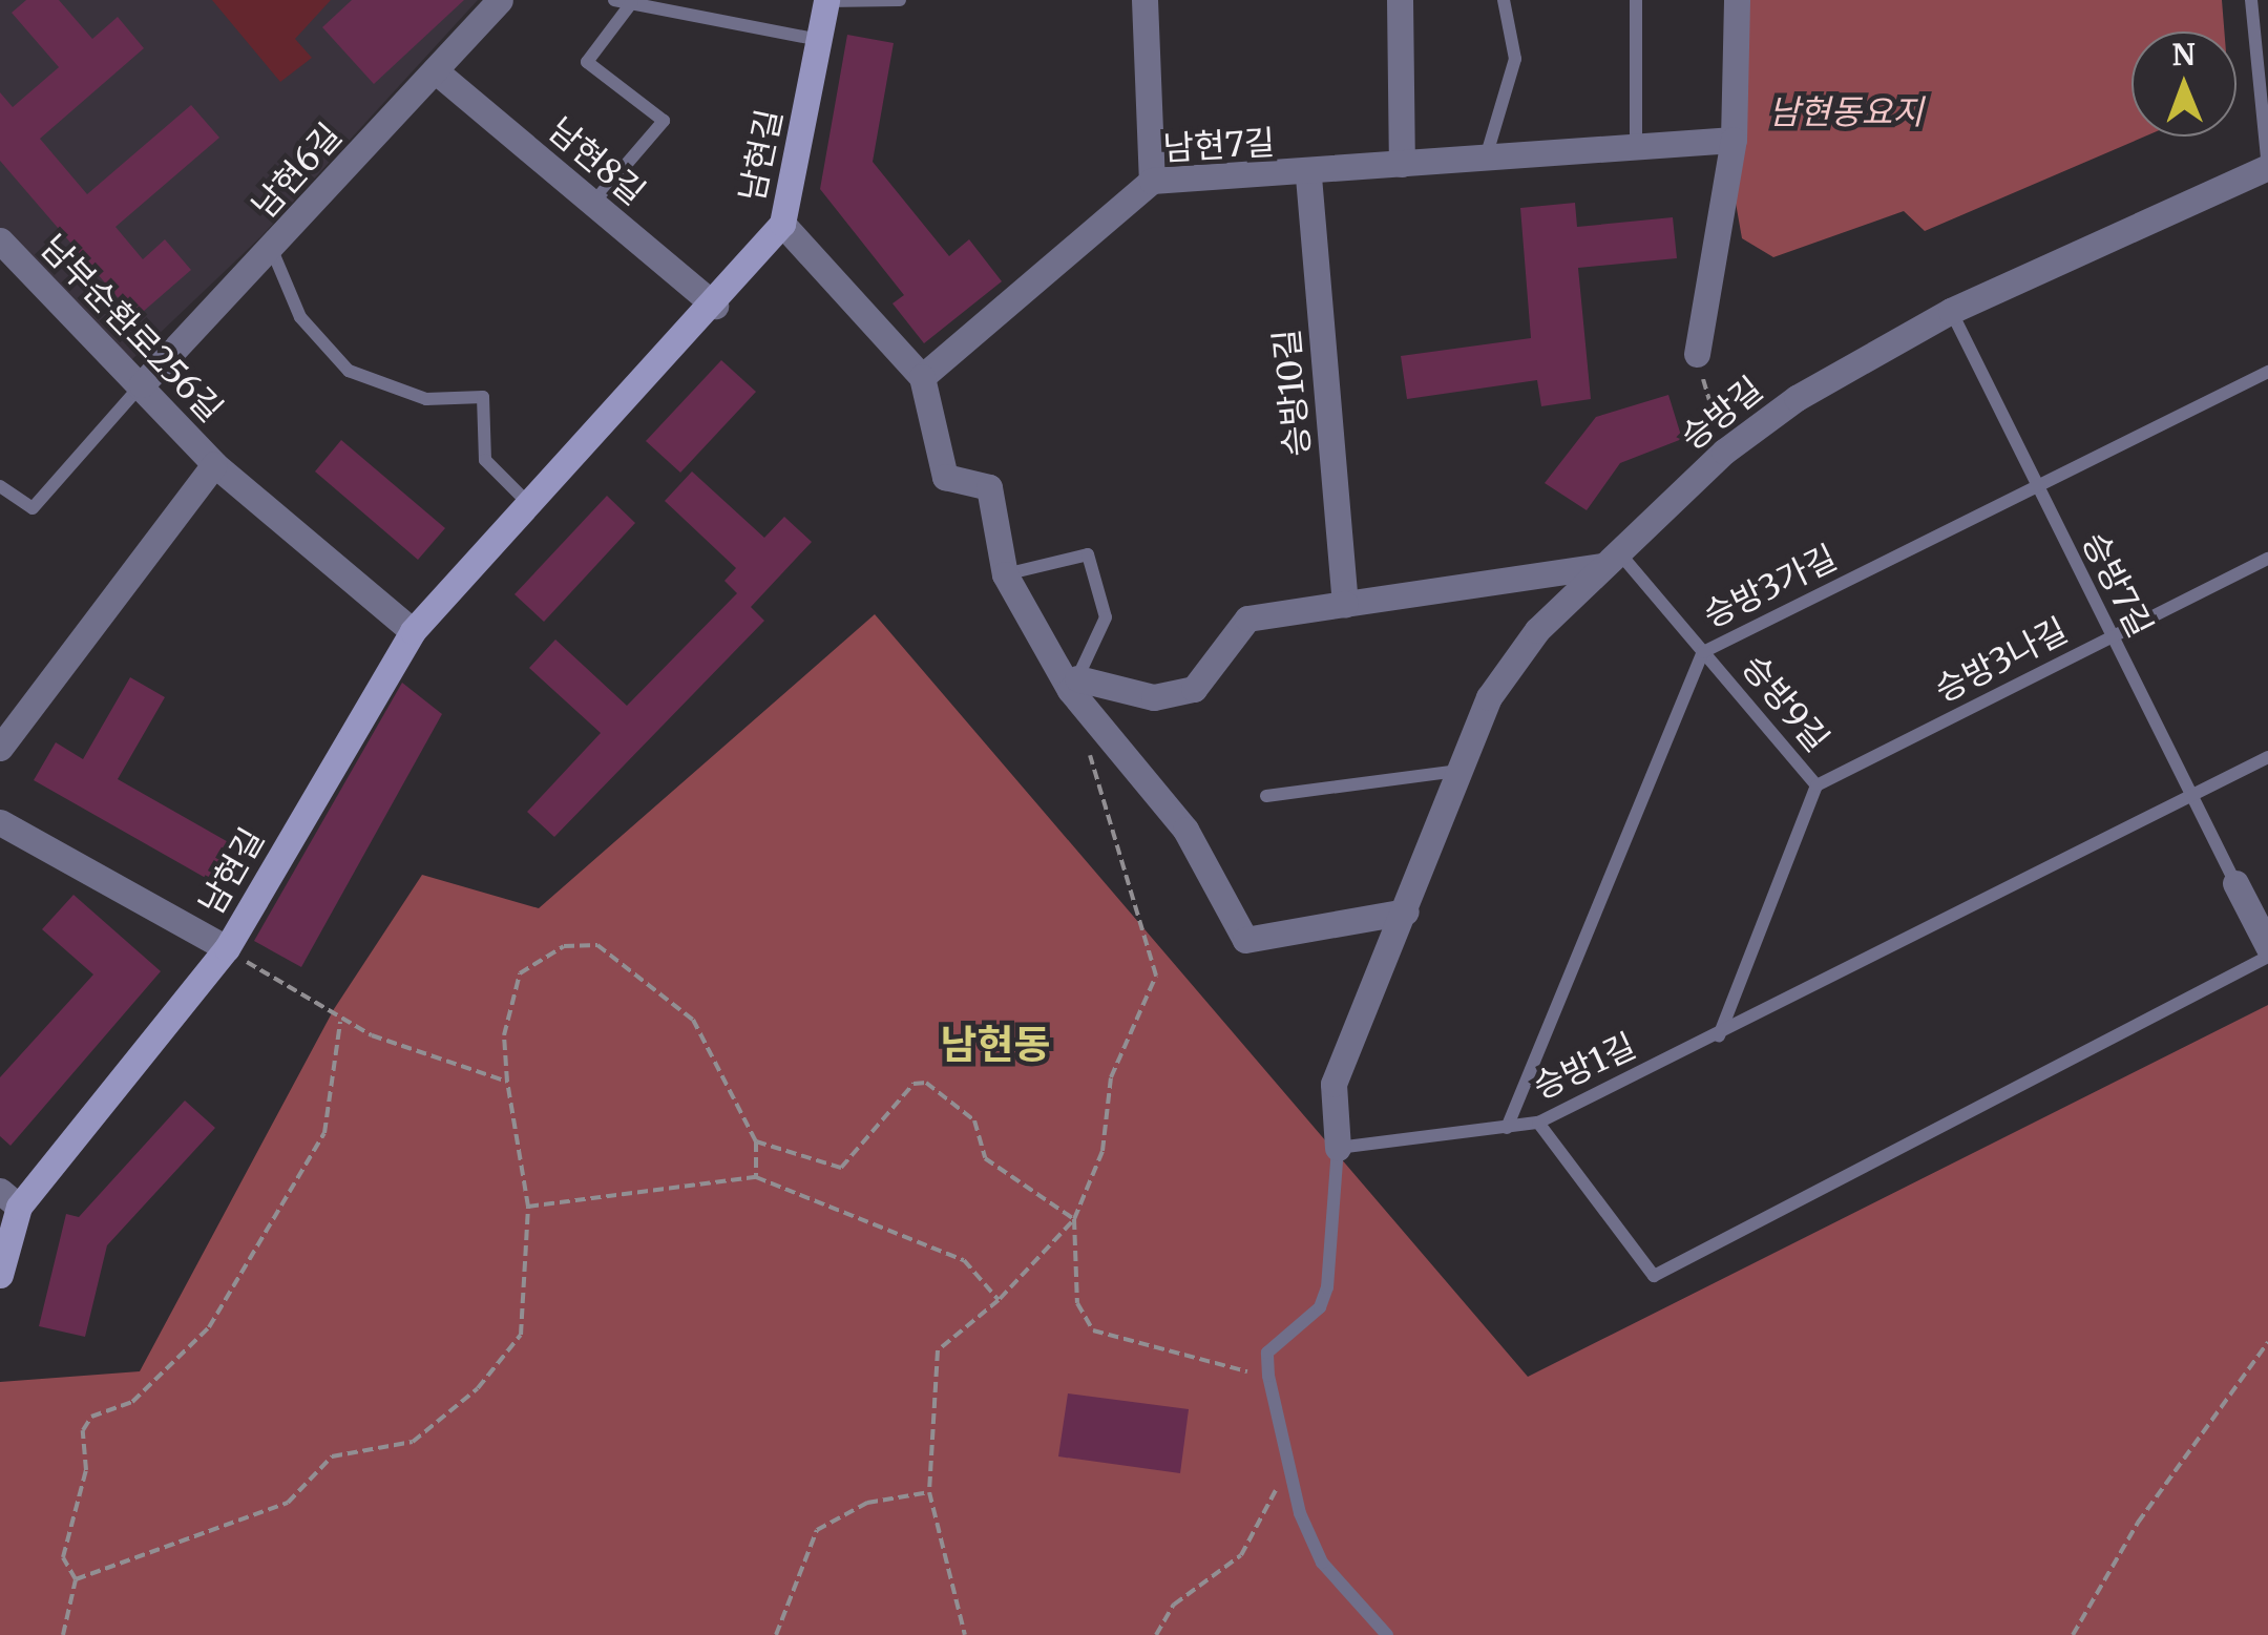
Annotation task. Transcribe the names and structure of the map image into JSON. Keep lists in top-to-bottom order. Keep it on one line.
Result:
{"streets":{"street":["남현7길","남현길","남현8길","남현6길","남부순환로256길","승방10길","승방길"],"lane":["승방7길","승방3가길","승방3나길","승방9길","승방1길"]},"crossings":[["남현7길","승방10길"],["남현길","남현8길"],["남현길","남부순환로256길"],["남현8길","남현6길"],["남현6길","남부순환로256길"],["승방길","승방7길"],["승방길","승방9길"],["승방길","승방1길"],["승방7길","승방3가길"],["승방7길","승방3나길"],["승방7길","승방1길"],["승방3가길","승방9길"],["승방3가길","승방1길"],["승방3나길","승방9길"],["승방9길","승방1길"]],"districts":["남현동"],"parks":["남현동요지"],"north":"top"}
